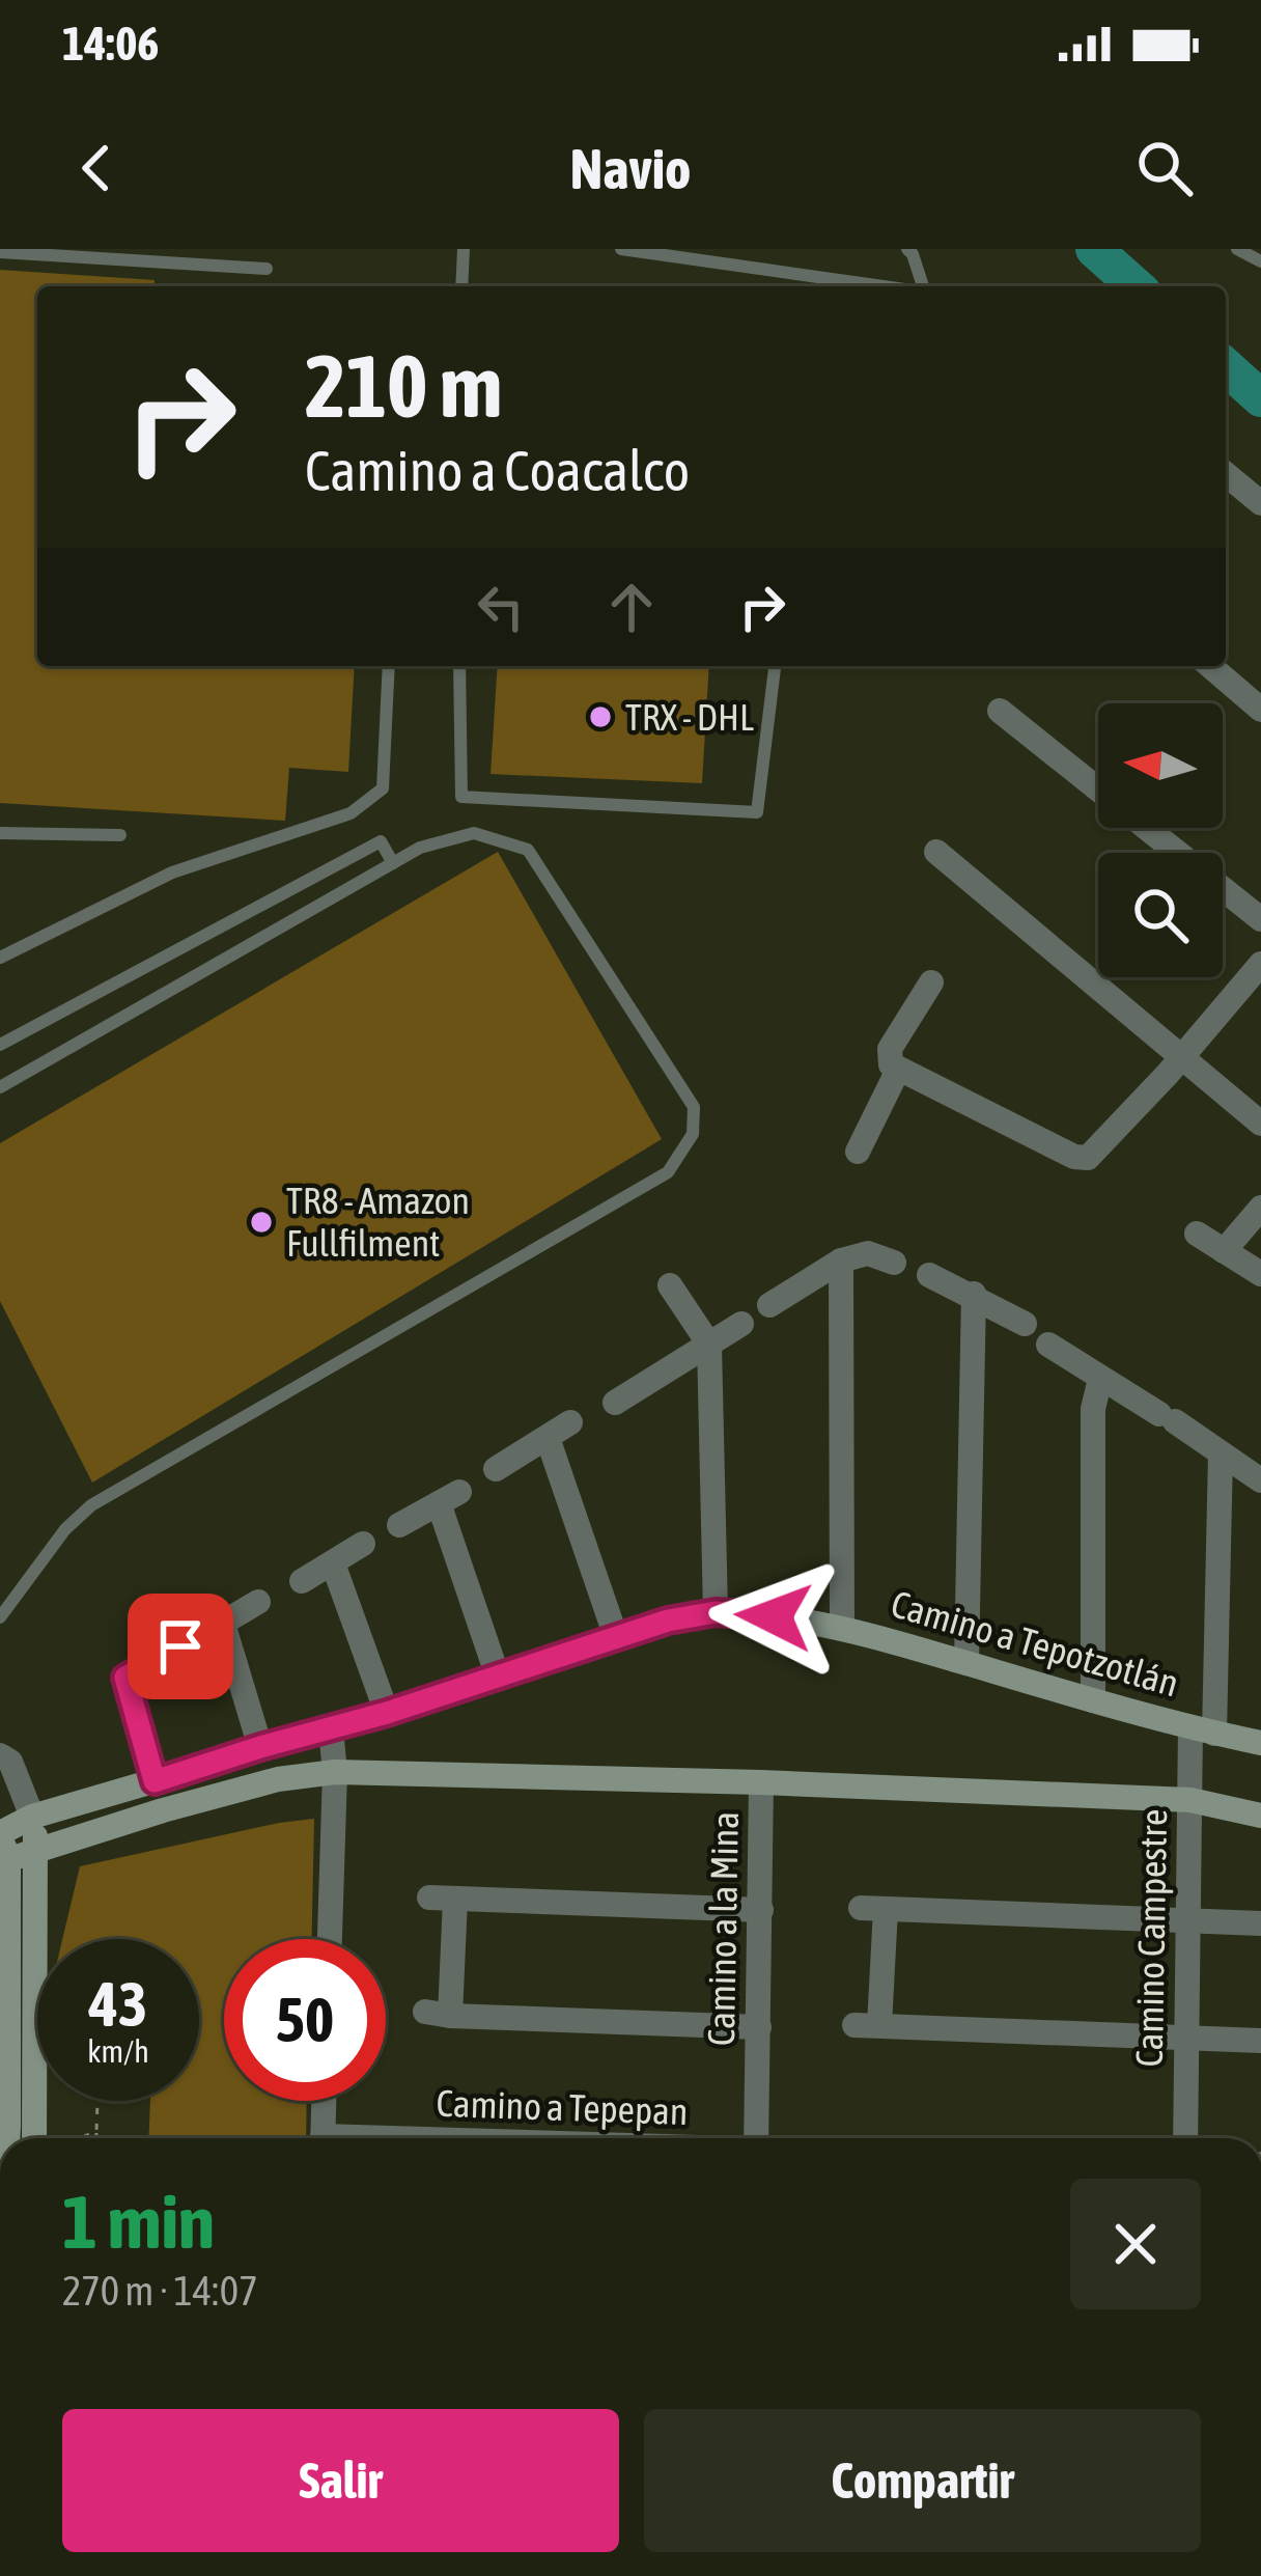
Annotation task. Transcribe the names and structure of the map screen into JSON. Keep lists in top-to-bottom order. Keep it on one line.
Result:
{"streets":{"main road":["Camino a Tepotzotlán"],"street":["Camino a la Mina","Camino Campestre"]},"crossings":[["Camino a Tepotzotlán","Camino Campestre"]],"places":["TRX - DHL","TR8 - Amazon Fullfilment"],"north":"left","page":{"status":"14:06","header":"Navio","turn":["210 m","Camino a Coacalco"],"speed":"43 km/h","limit":"50","heading":["1 min","270 m · 14:07"],"buttons":["Salir","Compartir"]}}
